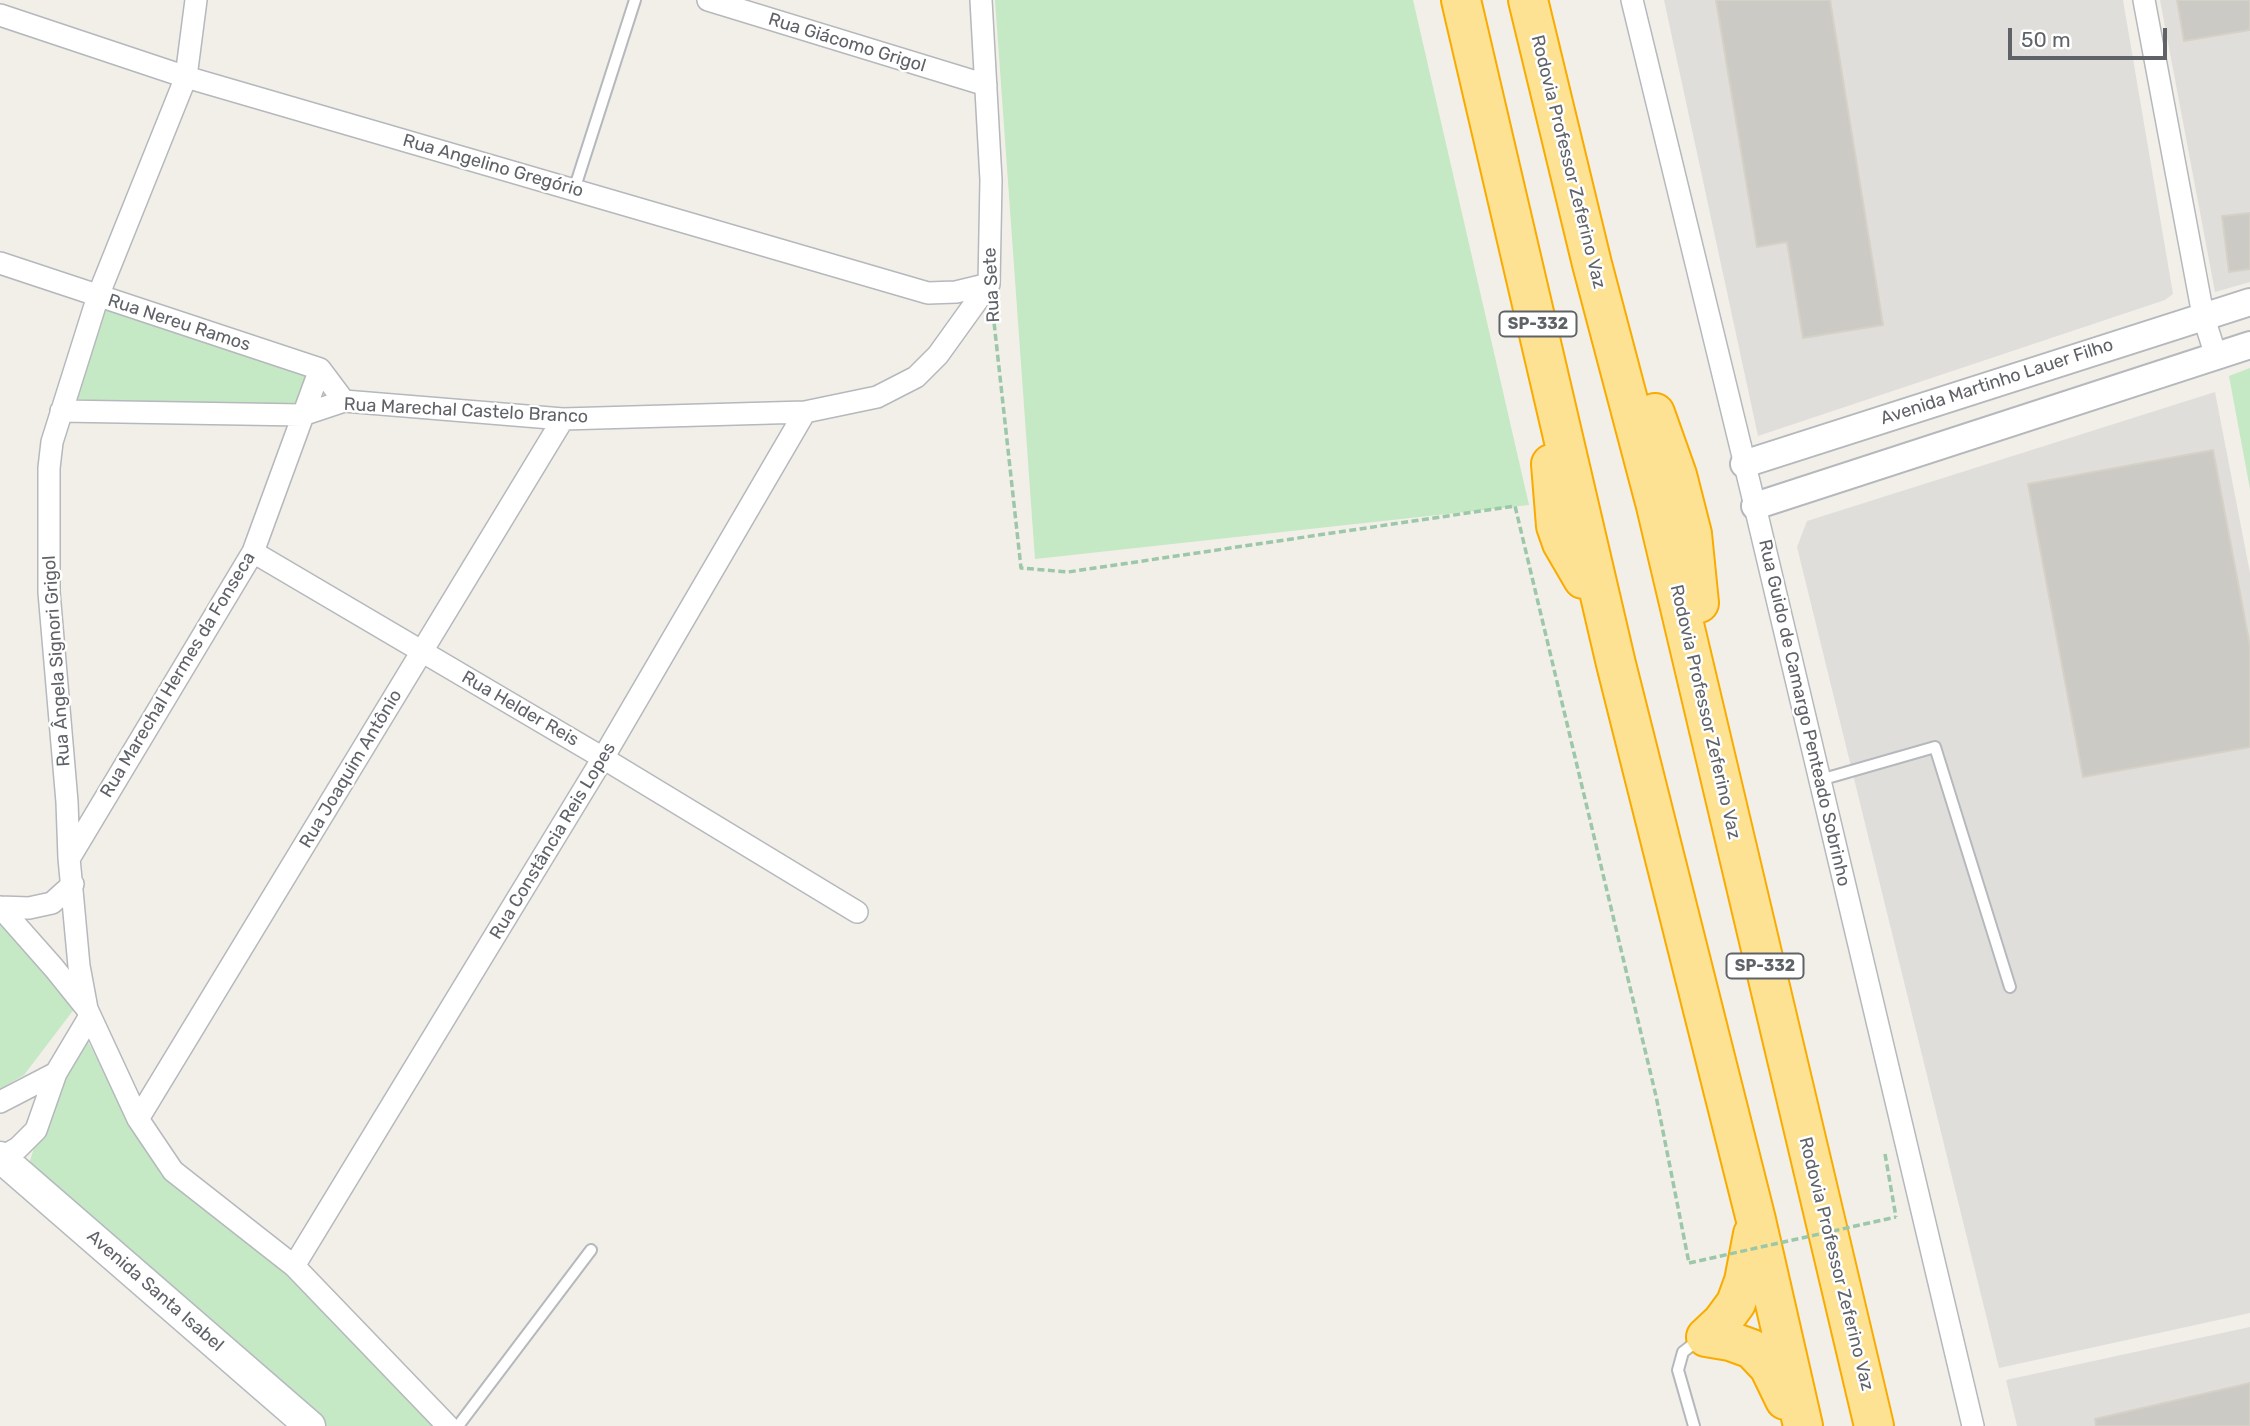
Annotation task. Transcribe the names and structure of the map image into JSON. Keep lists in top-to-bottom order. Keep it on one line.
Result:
{"streets":{"highway":["Rodovia Professor Zeferino Vaz","SP-332"],"main road":["Avenida Santa Isabel"],"street":["Rua Giácomo Grigol","Rua Angelino Gregório","Rua Sete","Rua Nereu Ramos","Avenida Martinho Lauer Filho","Rua Marechal Castelo Branco","Rua Ângela Signori Grigol","Rua Marechal Hermes da Fonseca","Rua Helder Reis","Rua Guido de Camargo Penteado Sobrinho","Rua Joaquim Antônio","Rua Constância Reis Lopes"]},"crossings":[["Rua Giácomo Grigol","Rua Sete"],["Rua Angelino Gregório","Rua Sete"],["Rua Angelino Gregório","Rua Marechal Castelo Branco"],["Rua Angelino Gregório","Rua Ângela Signori Grigol"],["Rua Sete","Rua Marechal Castelo Branco"],["Rua Nereu Ramos","Rua Ângela Signori Grigol"],["Rua Nereu Ramos","Rua Marechal Hermes da Fonseca"],["Avenida Martinho Lauer Filho","Rua Guido de Camargo Penteado Sobrinho"],["Rua Marechal Castelo Branco","Rua Ângela Signori Grigol"],["Rua Marechal Castelo Branco","Rua Marechal Hermes da Fonseca"],["Rua Marechal Castelo Branco","Rua Joaquim Antônio"],["Rua Marechal Castelo Branco","Rua Constância Reis Lopes"],["Rua Ângela Signori Grigol","Rua Marechal Hermes da Fonseca"],["Rua Marechal Hermes da Fonseca","Rua Helder Reis"],["Rua Helder Reis","Rua Joaquim Antônio"],["Rua Helder Reis","Rua Constância Reis Lopes"]],"scale_bar":"50 m"}
